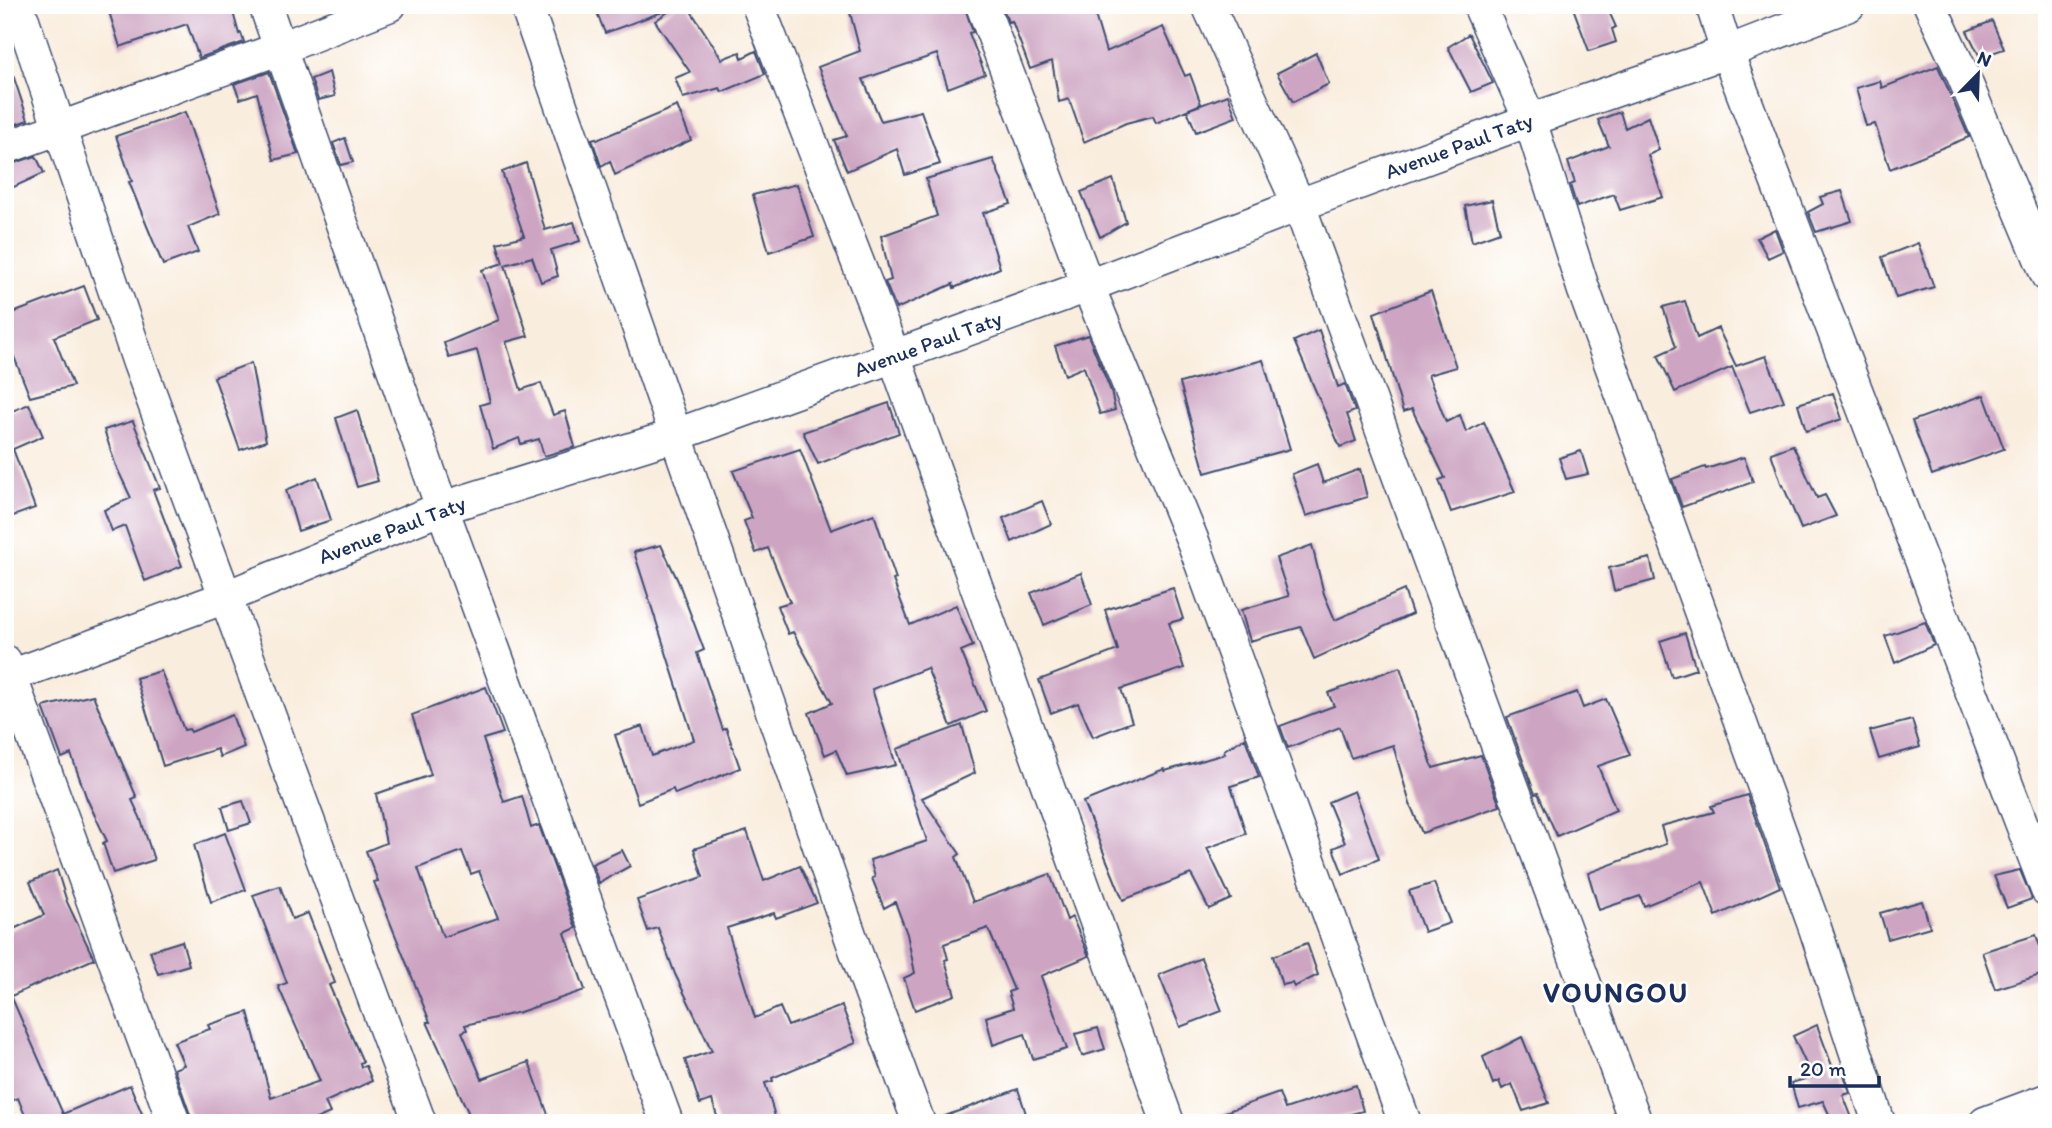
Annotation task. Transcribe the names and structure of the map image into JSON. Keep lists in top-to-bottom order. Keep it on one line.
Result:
{"streets":{"street":["Avenue Paul Taty"]},"districts":["VOUNGOU"],"scale_bar":"20 m","north":"top right"}
